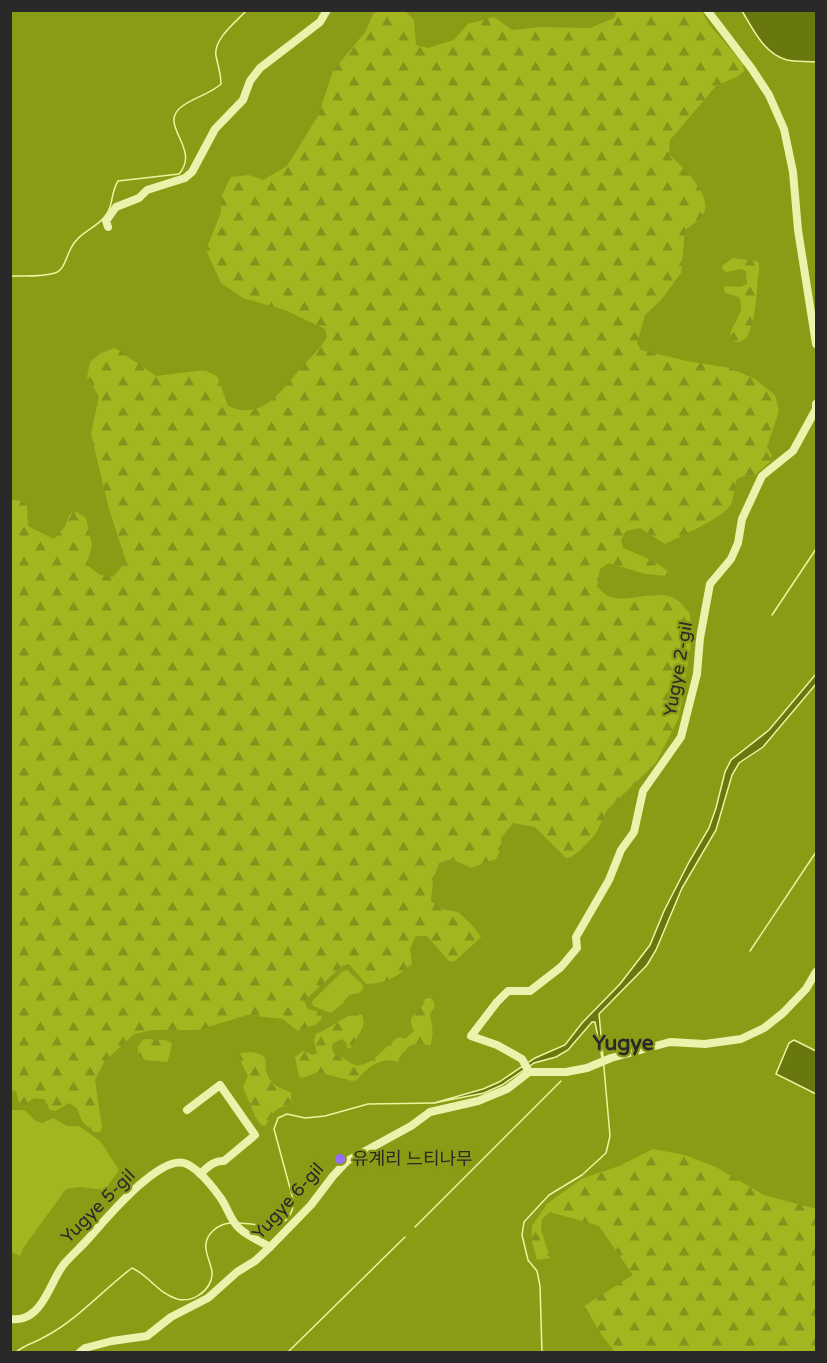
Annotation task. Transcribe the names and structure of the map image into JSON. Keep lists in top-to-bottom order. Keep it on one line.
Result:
{"streets":{"street":["Yugye 2-gil","Yugye 6-gil","Yugye 5-gil"]},"crossings":[["Yugye 2-gil","Yugye 6-gil"],["Yugye 6-gil","Yugye 5-gil"]],"districts":["Yugye"],"places":["유계리 느티나무"]}
